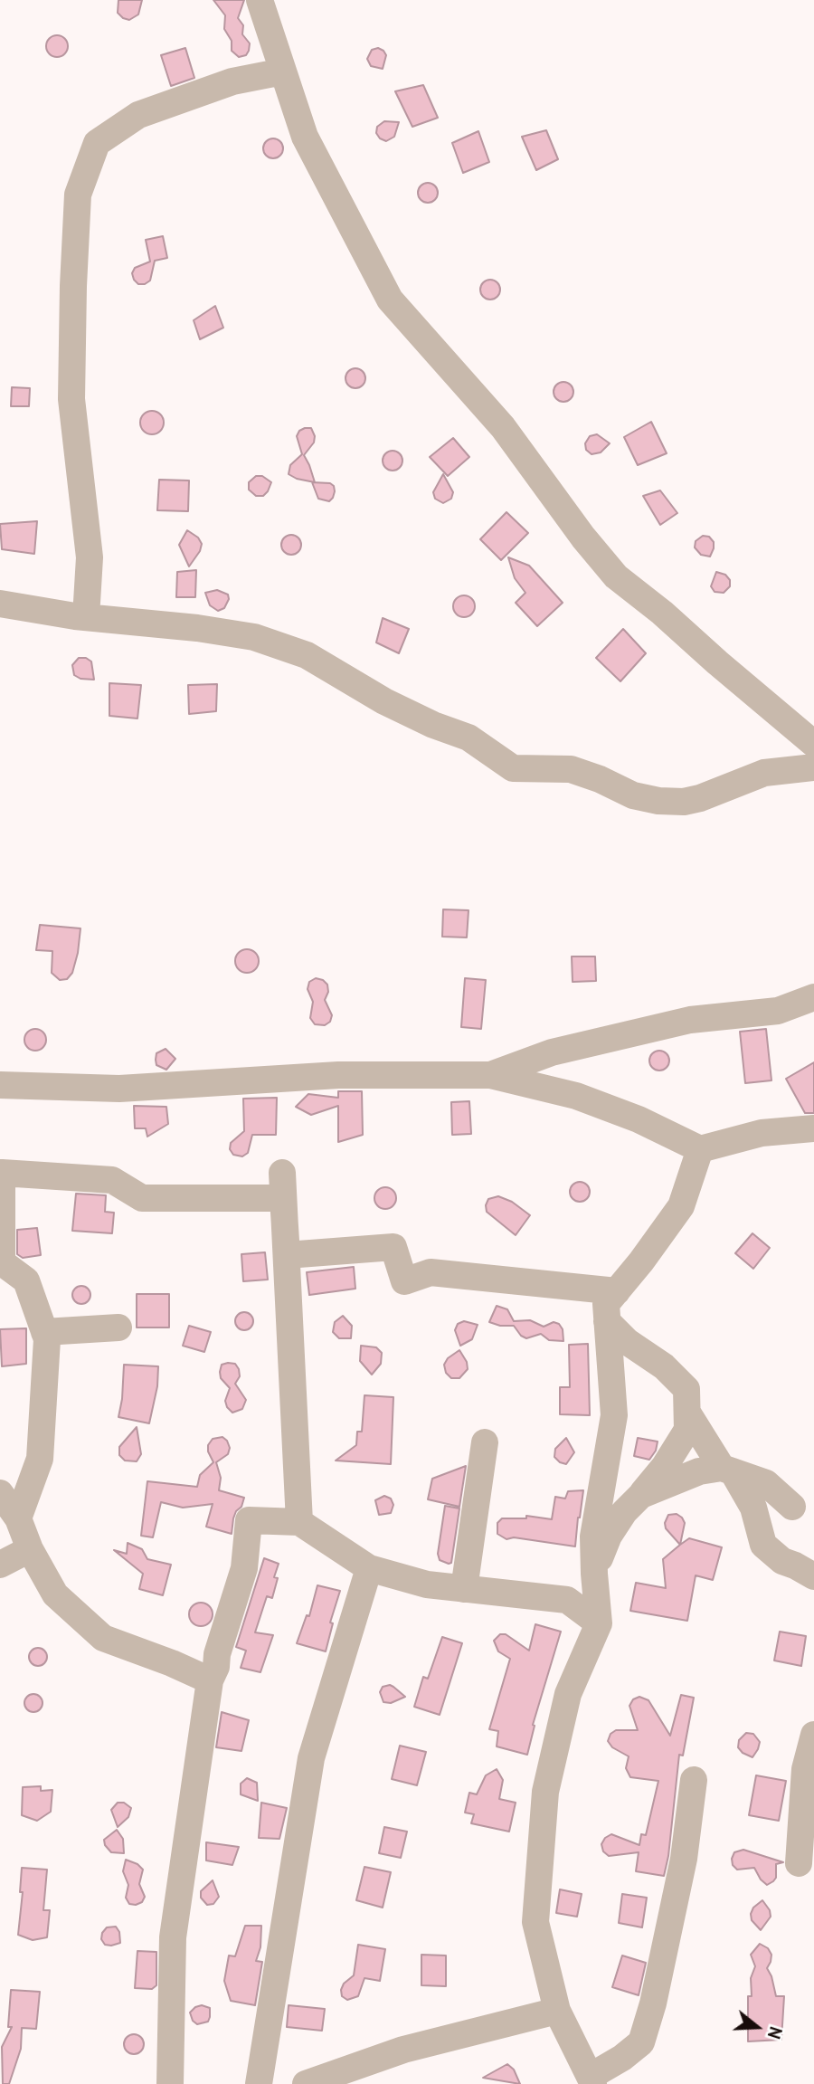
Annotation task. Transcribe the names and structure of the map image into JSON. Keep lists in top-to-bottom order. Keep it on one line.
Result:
{"north":"right"}
